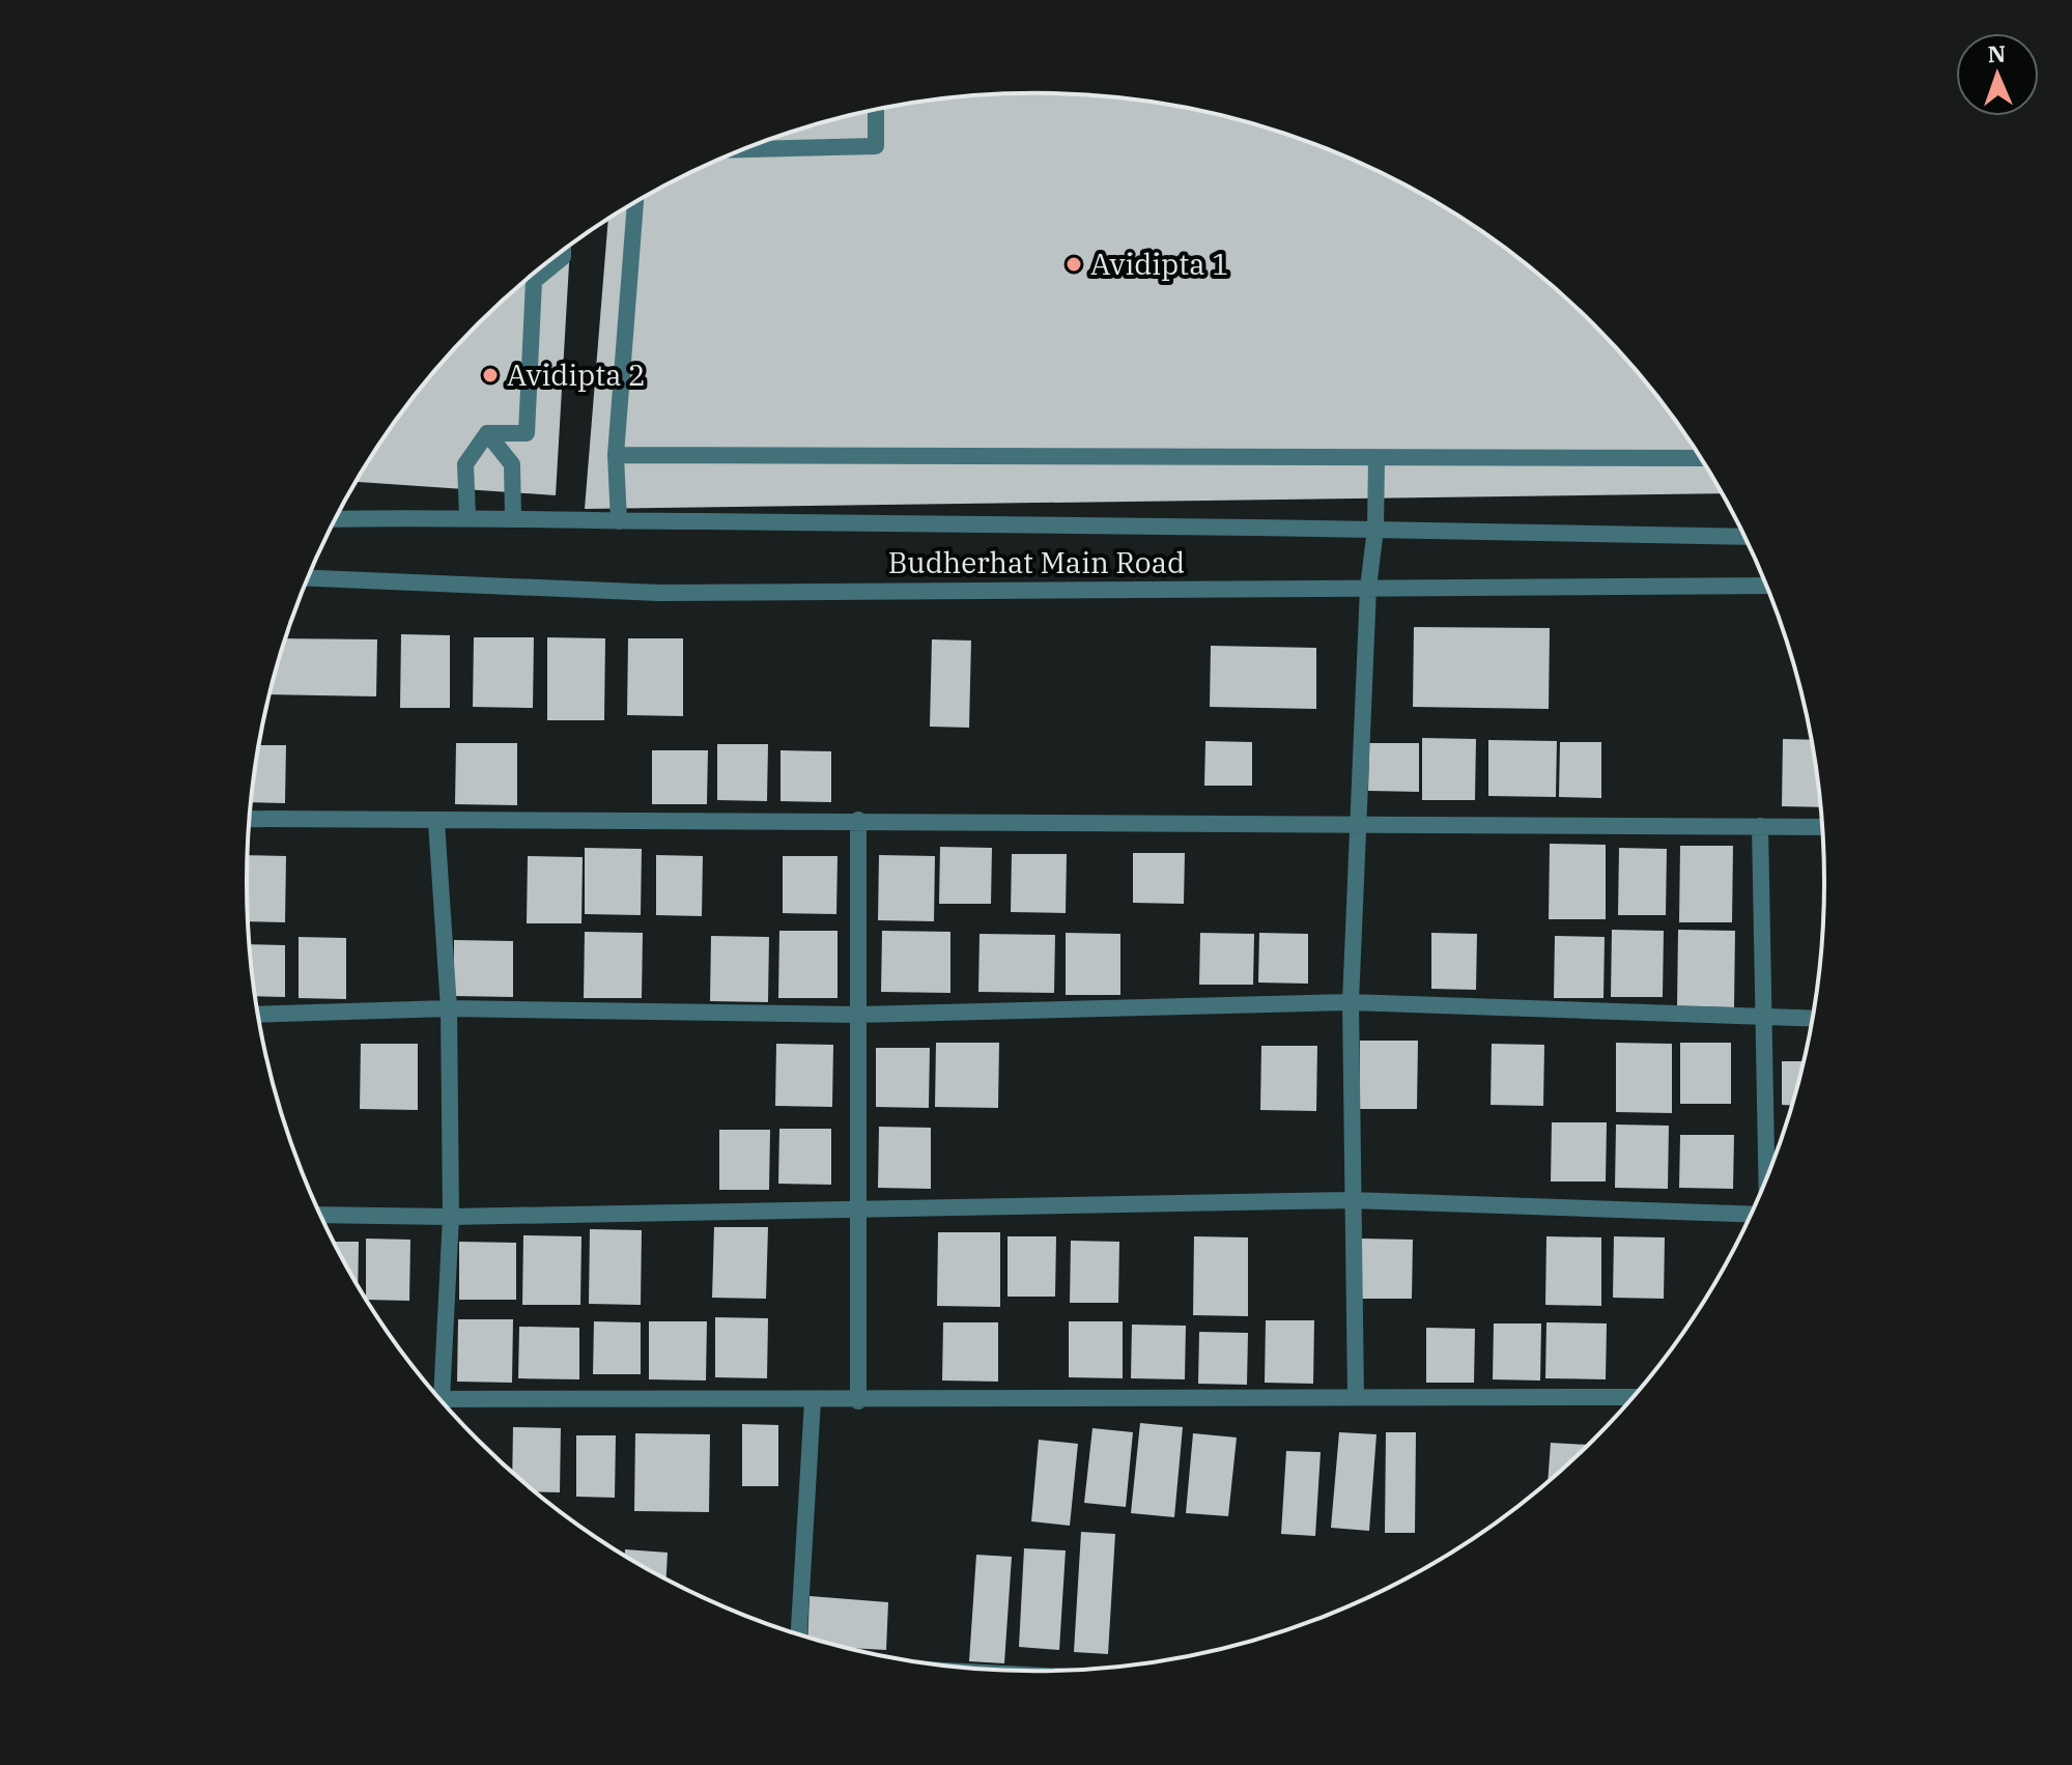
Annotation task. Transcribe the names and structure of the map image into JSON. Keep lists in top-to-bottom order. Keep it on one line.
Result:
{"streets":{"street":["Budherhat Main Road"]},"places":["Avidipta 1","Avidipta 2"],"north":"top"}
